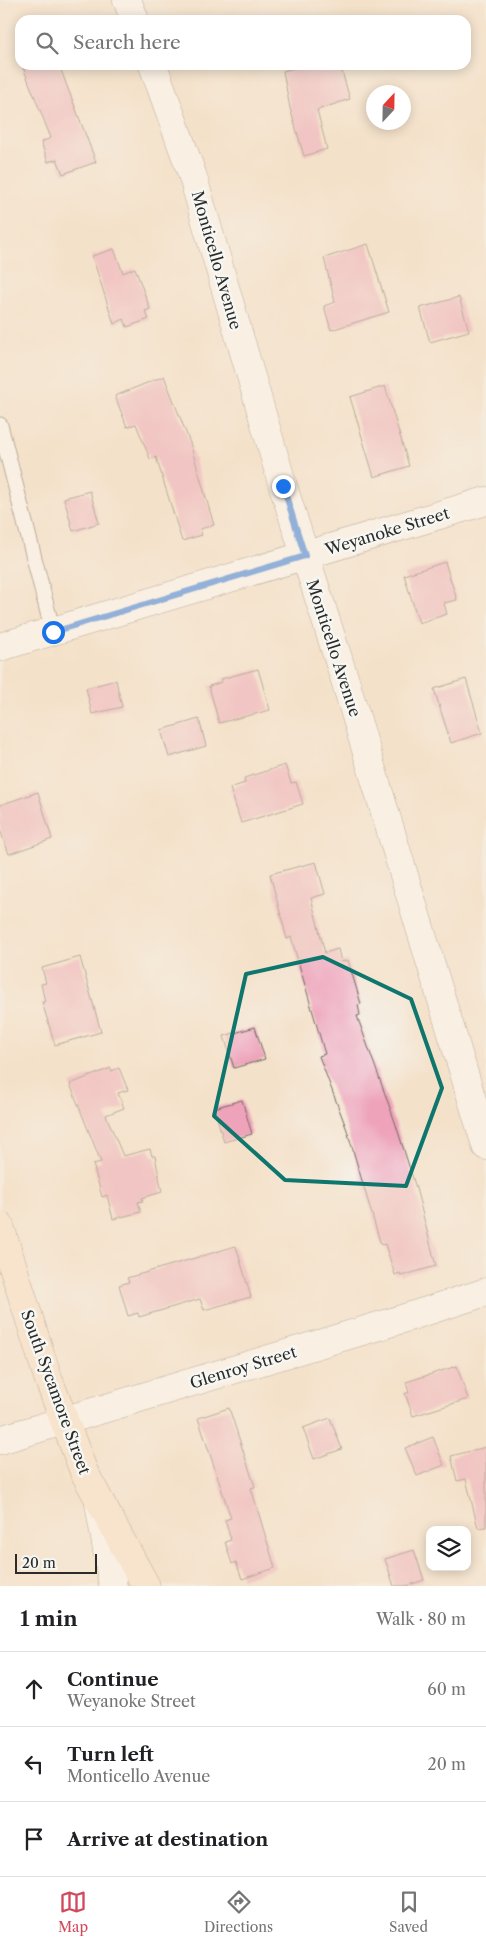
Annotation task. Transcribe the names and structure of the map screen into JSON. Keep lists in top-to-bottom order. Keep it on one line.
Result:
{"streets":{"main road":["South Sycamore Street"],"street":["Monticello Avenue","Weyanoke Street","Glenroy Street"]},"crossings":[["Monticello Avenue","Weyanoke Street"],["Glenroy Street","South Sycamore Street"]],"scale_bar":"20 m","north":"top","page":{"search":"Search here","scale":"20 m","heading":["1 min","Walk · 80 m"],"list":[["Continue","Weyanoke Street","60 m"],["Turn left","Monticello Avenue","20 m"],"Arrive at destination"],"nav":["Map","Directions","Saved"]}}
